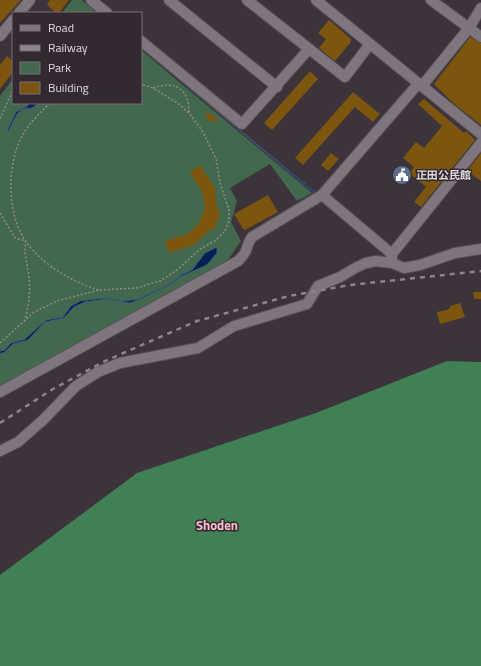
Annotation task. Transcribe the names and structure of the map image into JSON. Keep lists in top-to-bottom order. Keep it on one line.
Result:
{"districts":["Shoden"],"places":{"public building":["正田公民館"]},"legend":["Road","Railway","Park","Building"]}
